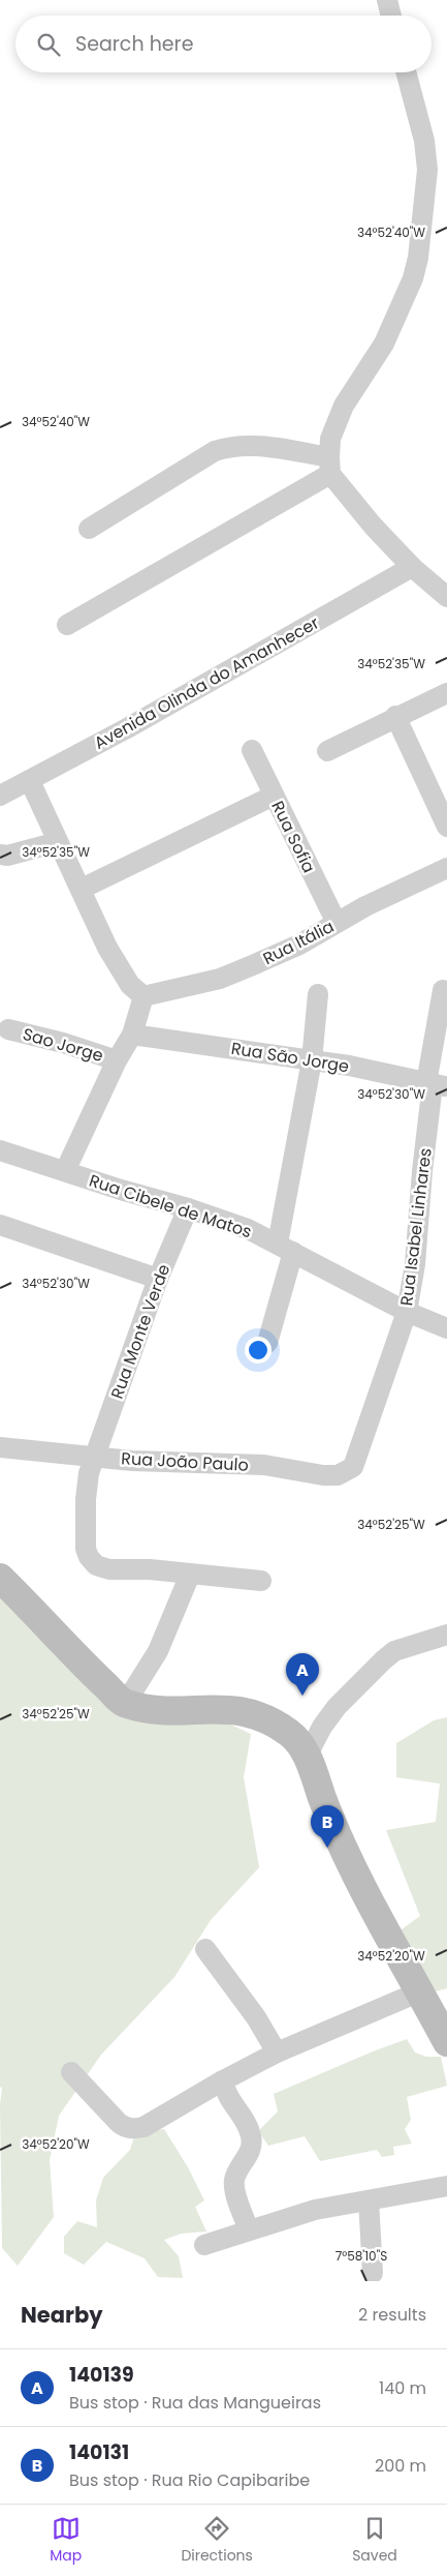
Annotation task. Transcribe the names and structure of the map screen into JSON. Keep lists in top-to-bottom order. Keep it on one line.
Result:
{"streets":{"street":["Avenida Olinda do Amanhecer","Rua Sofia","Rua Itália","Sao Jorge","Rua São Jorge","Rua Cibele de Matos","Rua Isabel Linhares","Rua Monte Verde","Rua João Paulo"]},"crossings":[["Rua Sofia","Rua Itália"],["Rua São Jorge","Rua Isabel Linhares"],["Rua Cibele de Matos","Rua Isabel Linhares"],["Rua Cibele de Matos","Rua Monte Verde"],["Rua Isabel Linhares","Rua João Paulo"],["Rua Monte Verde","Rua João Paulo"]],"page":{"search":"Search here","pins":["A","B"],"heading":["Nearby","2 results"],"list":[{"mark":"A","name":"140139","note":"Bus stop · Rua das Mangueiras","value":"140 m"},{"mark":"B","name":"140131","note":"Bus stop · Rua Rio Capibaribe","value":"200 m"}],"nav":["Map","Directions","Saved"]},"coordinates":["34°52'40\"W","34°52'35\"W","34°52'30\"W","34°52'25\"W","34°52'20\"W","7°58'10\"S"]}
